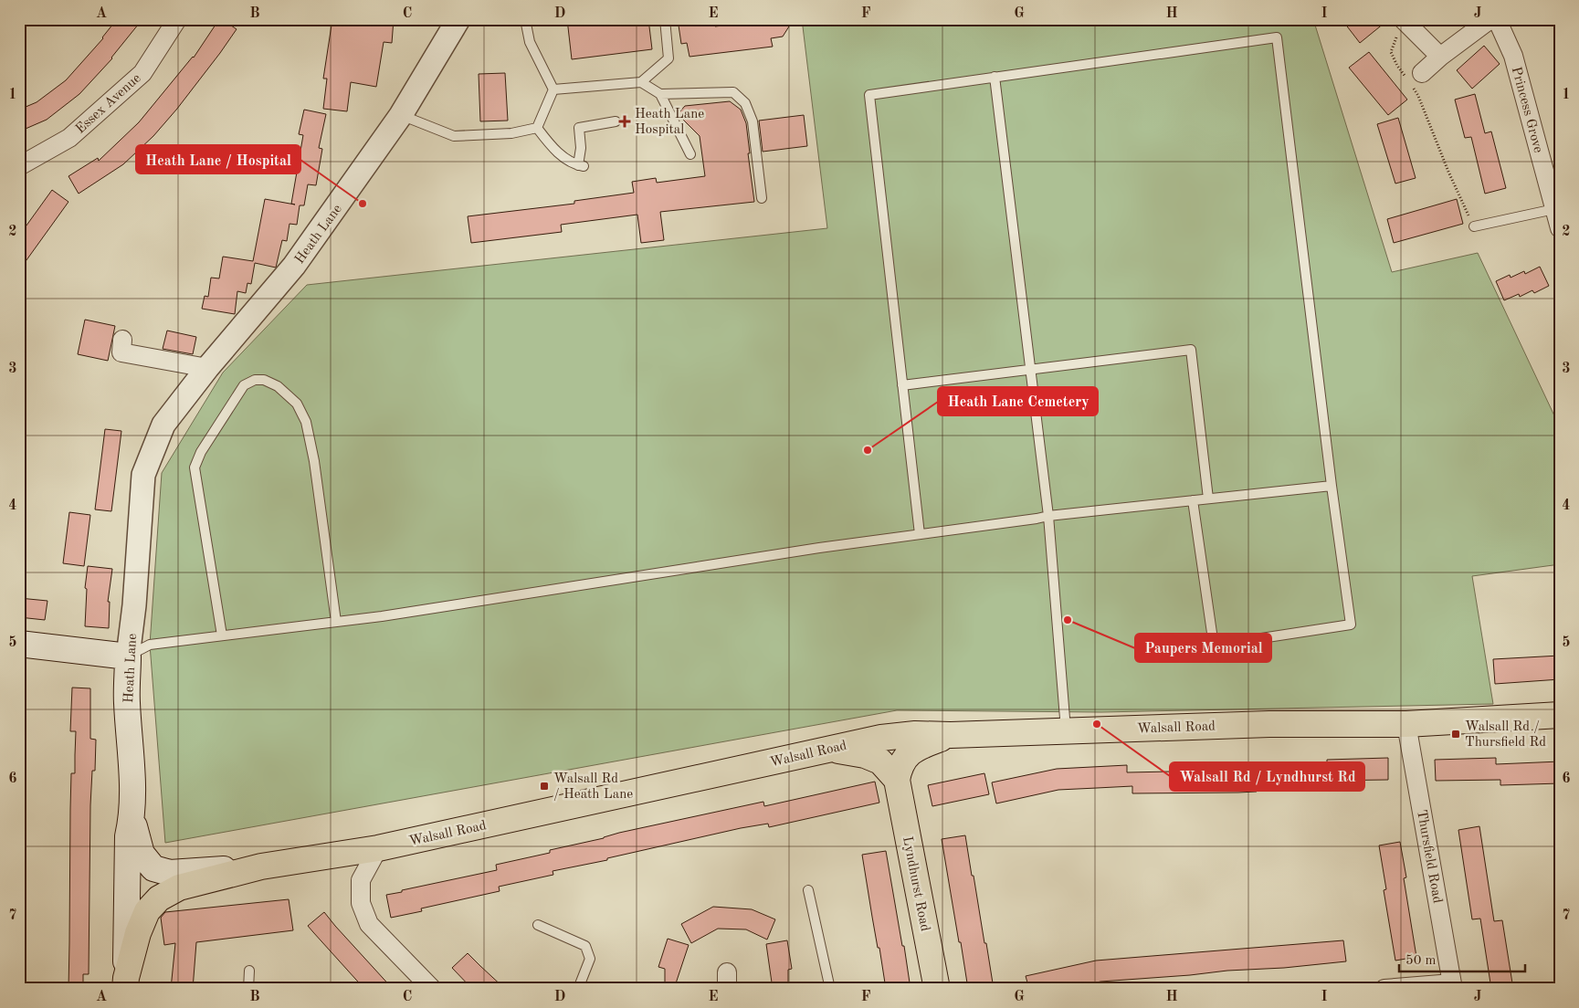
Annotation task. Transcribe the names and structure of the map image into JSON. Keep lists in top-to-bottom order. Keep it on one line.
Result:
{"streets":{"main road":["Heath Lane","Walsall Road","Lyndhurst Road"],"street":["Essex Avenue","Princess Grove","Thursfield Road"]},"crossings":[["Heath Lane","Walsall Road"],["Walsall Road","Thursfield Road"]],"places":{"health":["Heath Lane Hospital"],"other":["Heath Lane / Hospital","Heath Lane Cemetery","Paupers Memorial","Walsall Rd / Lyndhurst Rd"],"transit":["Walsall Rd / Thursfield Rd","Walsall Rd / Heath Lane"]},"scale_bar":"50 m","grid":{"columns":["A","B","C","D","E","F","G","H","I","J"],"rows":["1","2","3","4","5","6","7"]}}
